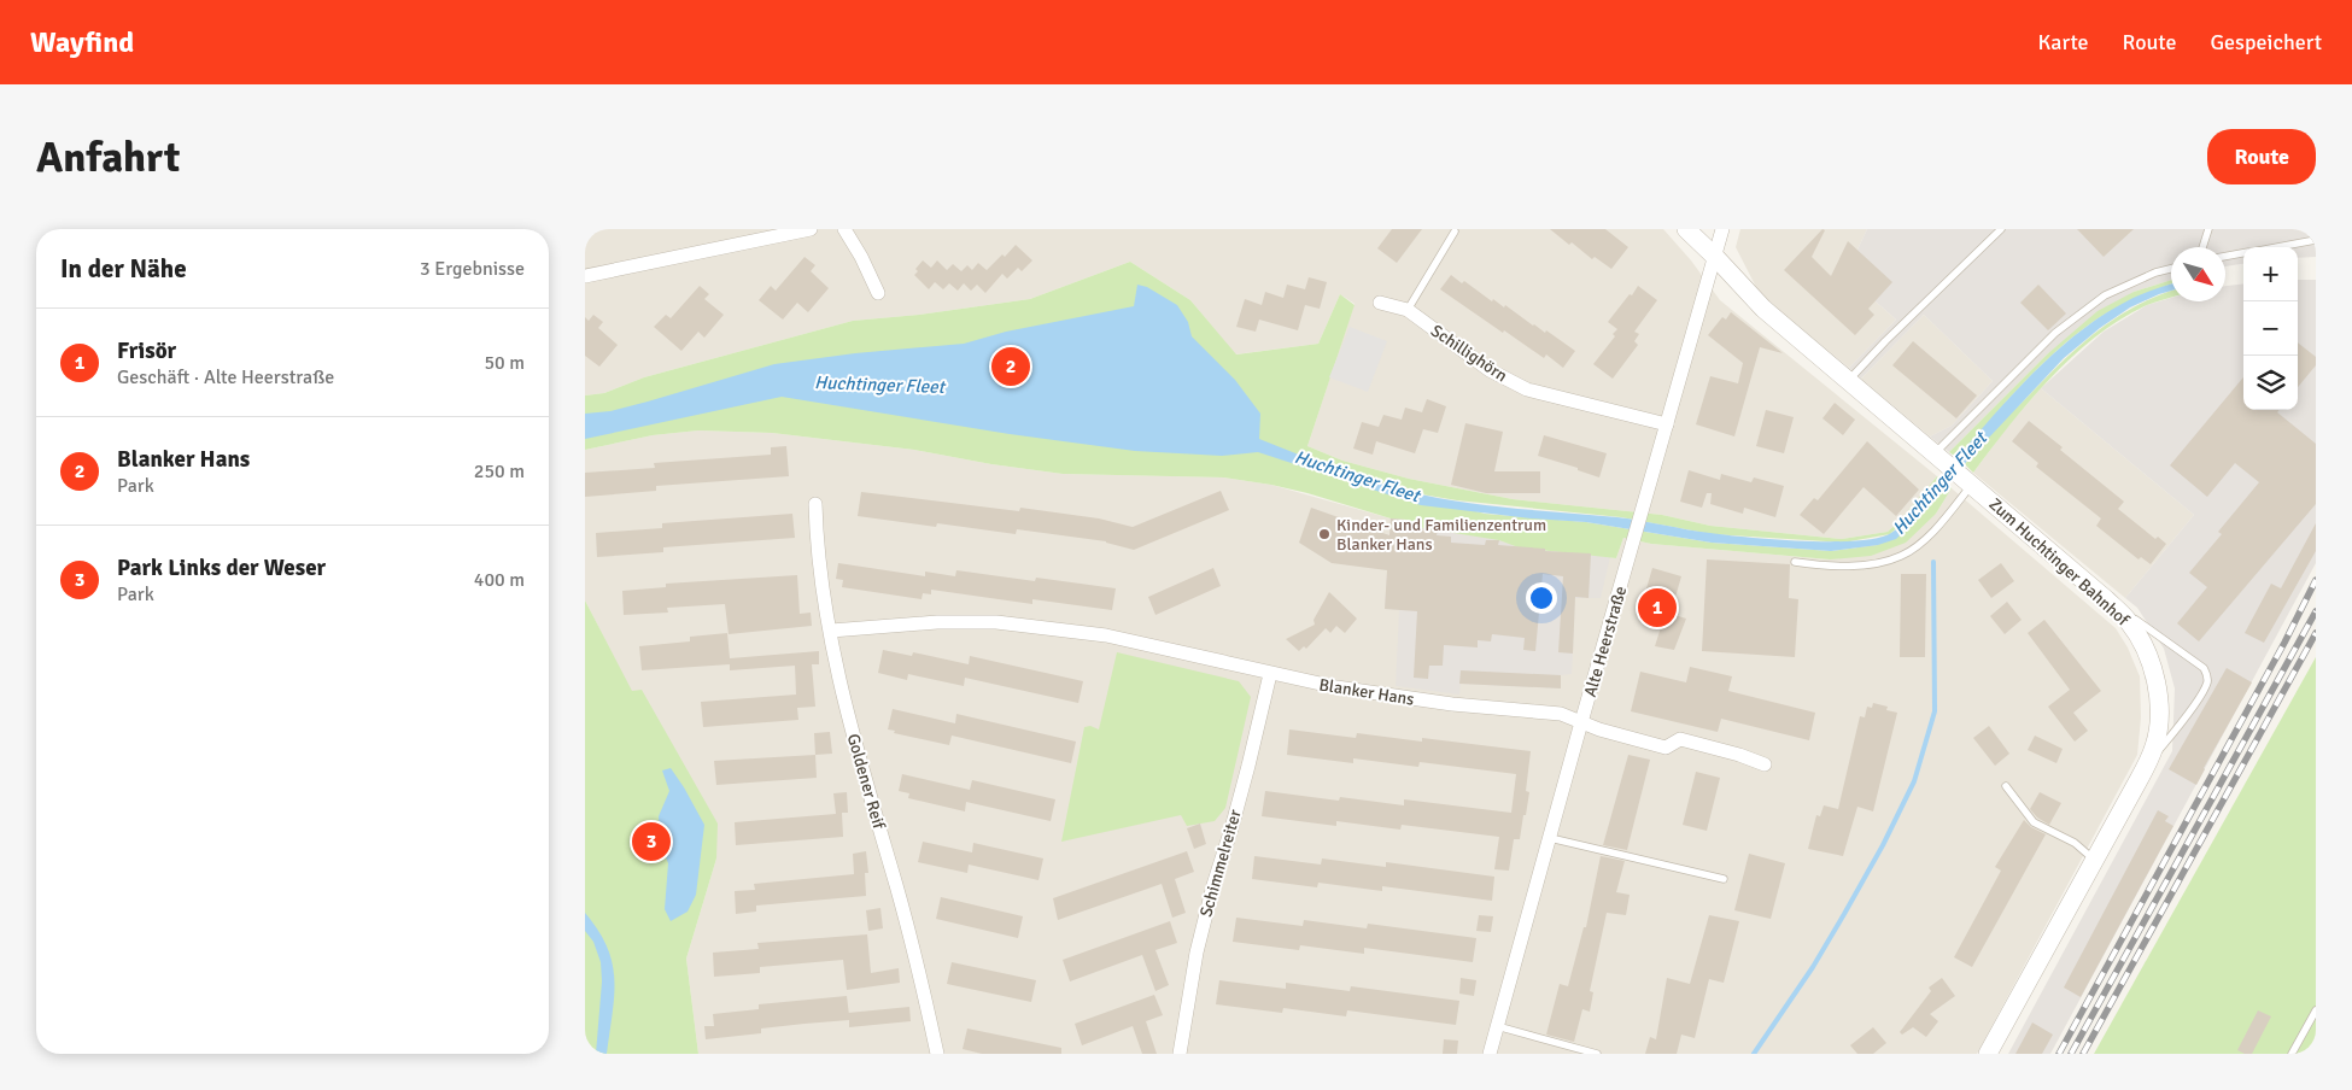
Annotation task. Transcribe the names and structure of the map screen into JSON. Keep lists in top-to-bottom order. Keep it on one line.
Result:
{"streets":{"street":["Schillighörn","Zum Huchtinger Bahnhof","Alte Heerstraße","Blanker Hans","Goldener Reif","Schimmelreiter"]},"crossings":[["Schillighörn","Alte Heerstraße"],["Zum Huchtinger Bahnhof","Alte Heerstraße"],["Alte Heerstraße","Blanker Hans"],["Blanker Hans","Goldener Reif"],["Blanker Hans","Schimmelreiter"]],"water":["Huchtinger Fleet"],"places":["Kinder- und Familienzentrum Blanker Hans"],"north":"bottom right","page":{"header":"Wayfind","nav":["Karte","Route","Gespeichert"],"buttons":"Route","title":"Anfahrt","heading":["In der Nähe","3 Ergebnisse"],"map_buttons":["+","−"],"list":[{"mark":"1","name":"Frisör","note":"Geschäft · Alte Heerstraße","value":"50 m"},{"mark":"2","name":"Blanker Hans","note":"Park","value":"250 m"},{"mark":"3","name":"Park Links der Weser","note":"Park","value":"400 m"}],"pins":["2","1","3"]}}
